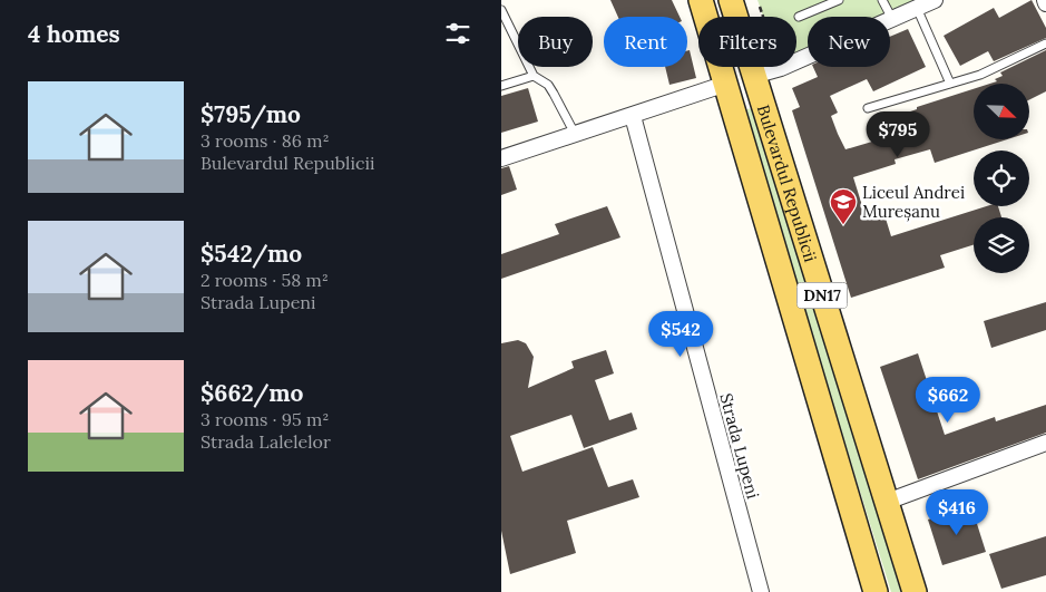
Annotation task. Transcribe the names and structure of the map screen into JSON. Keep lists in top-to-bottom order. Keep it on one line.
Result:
{"streets":{"main road":["Bulevardul Republicii","DN17"],"street":["Strada Lupeni"]},"places":{"school or university":["Liceul Andrei Mureșanu"]},"north":"bottom right","page":{"heading":"4 homes","chip":["Buy","Rent","Filters","New"],"list":[{"name":"$795/mo","note":"3 rooms · 86 m² · Bulevardul Republicii"},{"name":"$542/mo","note":"2 rooms · 58 m² · Strada Lupeni"},{"name":"$662/mo","note":"3 rooms · 95 m² · Strada Lalelelor"}],"price":["$795","$542","$662","$416"]}}
